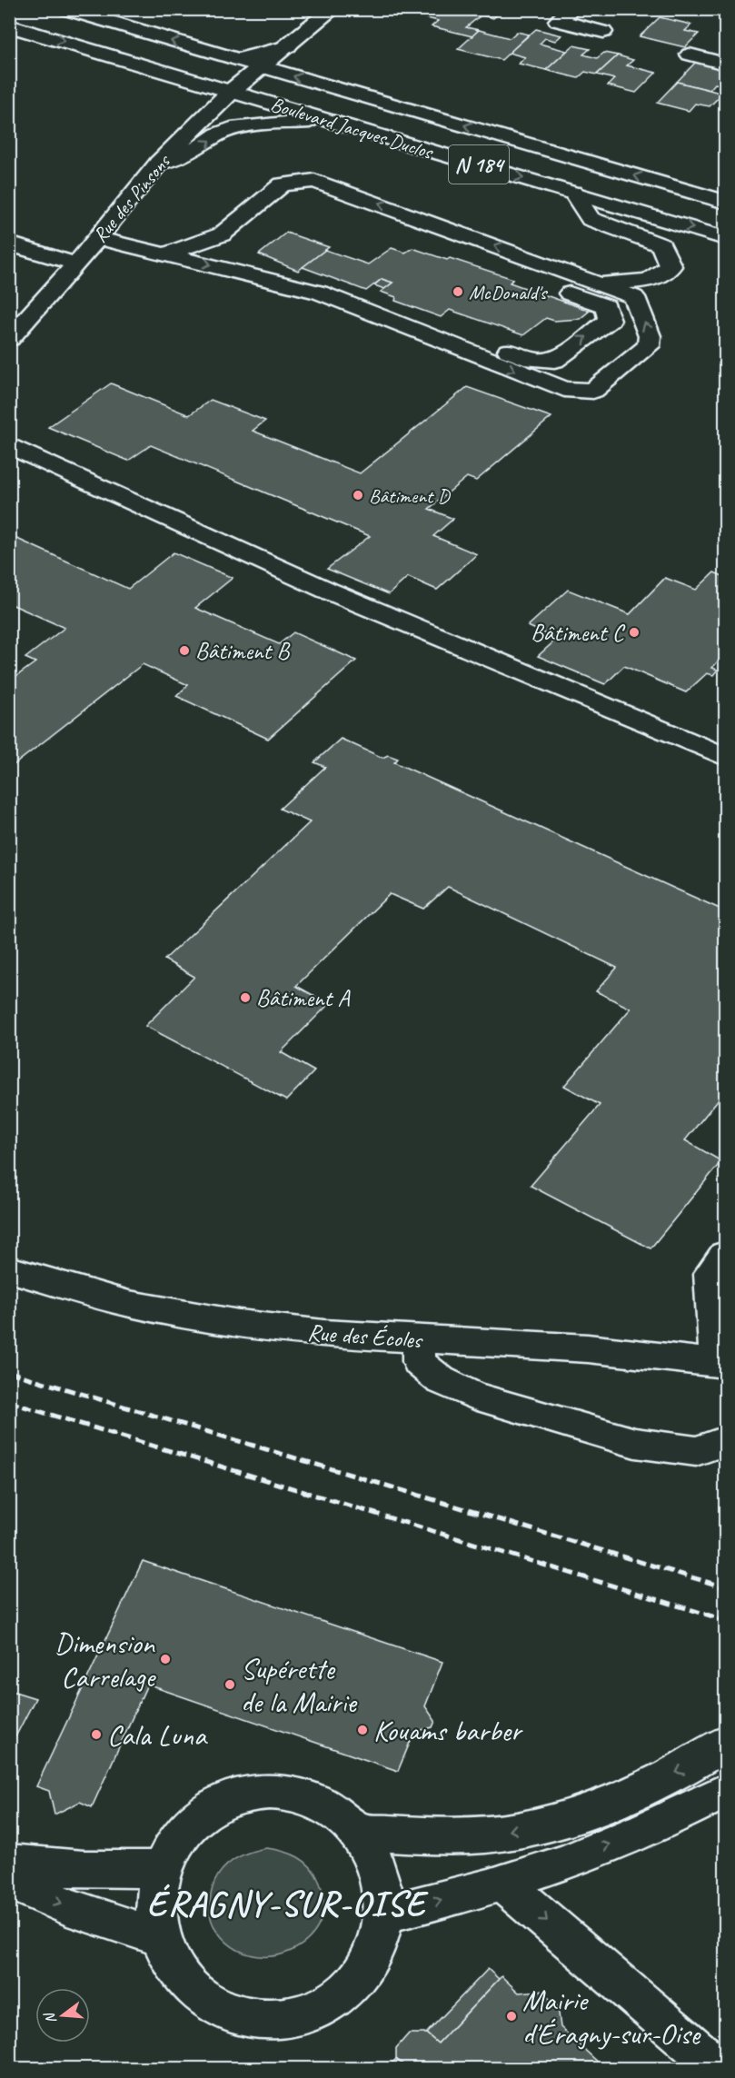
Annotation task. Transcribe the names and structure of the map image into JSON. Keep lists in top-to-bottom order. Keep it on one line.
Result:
{"streets":{"main road":["Boulevard Jacques Duclos","N 184","Rue des Pinsons","Rue des Écoles"]},"crossings":[["Boulevard Jacques Duclos","N 184"],["Boulevard Jacques Duclos","Rue des Pinsons"],["N 184","Rue des Pinsons"]],"districts":["ÉRAGNY-SUR-OISE"],"places":["McDonald's","Bâtiment D","Bâtiment C","Bâtiment B","Bâtiment A","Dimension Carrelage","Supérette de la Mairie","Kouams barber","Cala Luna","Mairie d'Éragny-sur-Oise"],"north":"left"}
